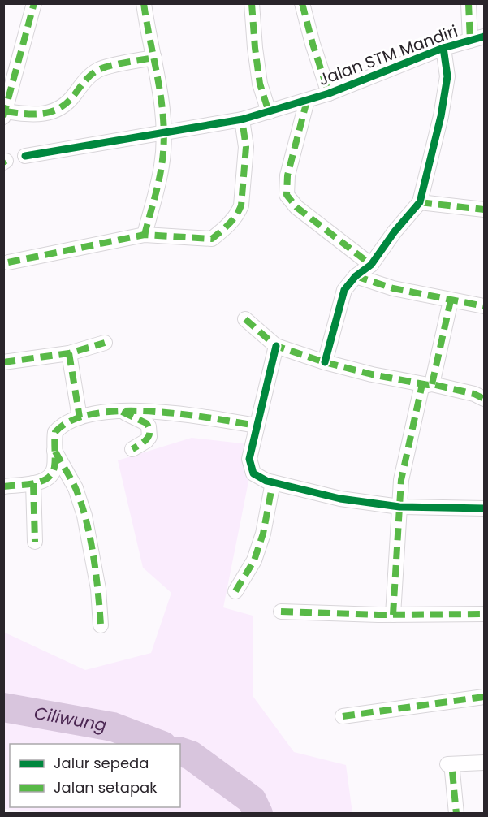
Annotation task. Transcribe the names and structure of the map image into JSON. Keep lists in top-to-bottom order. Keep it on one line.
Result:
{"streets":{"street":["Jalan STM Mandiri"]},"water":["Ciliwung"],"legend":["Jalur sepeda","Jalan setapak"]}
